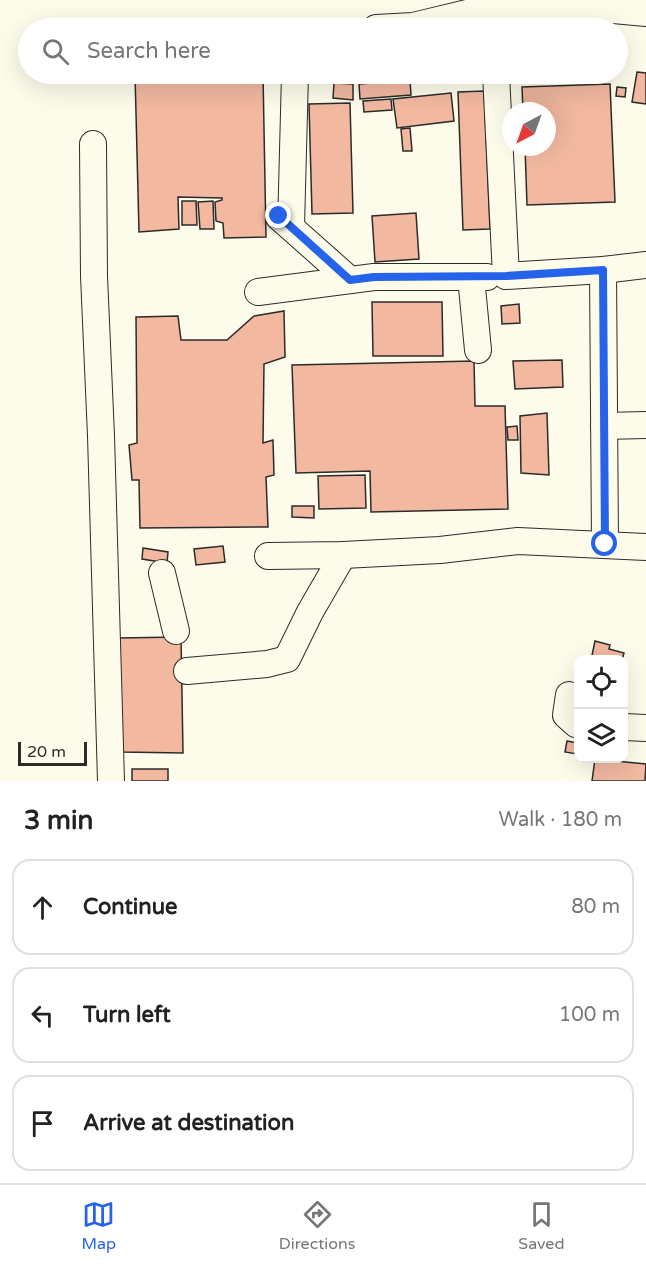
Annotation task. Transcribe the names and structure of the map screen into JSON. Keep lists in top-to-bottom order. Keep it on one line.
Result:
{"scale_bar":"20 m","north":"bottom left","page":{"search":"Search here","scale":"20 m","heading":["3 min","Walk · 180 m"],"list":[["Continue","80 m"],["Turn left","100 m"],"Arrive at destination"],"nav":["Map","Directions","Saved"]}}
